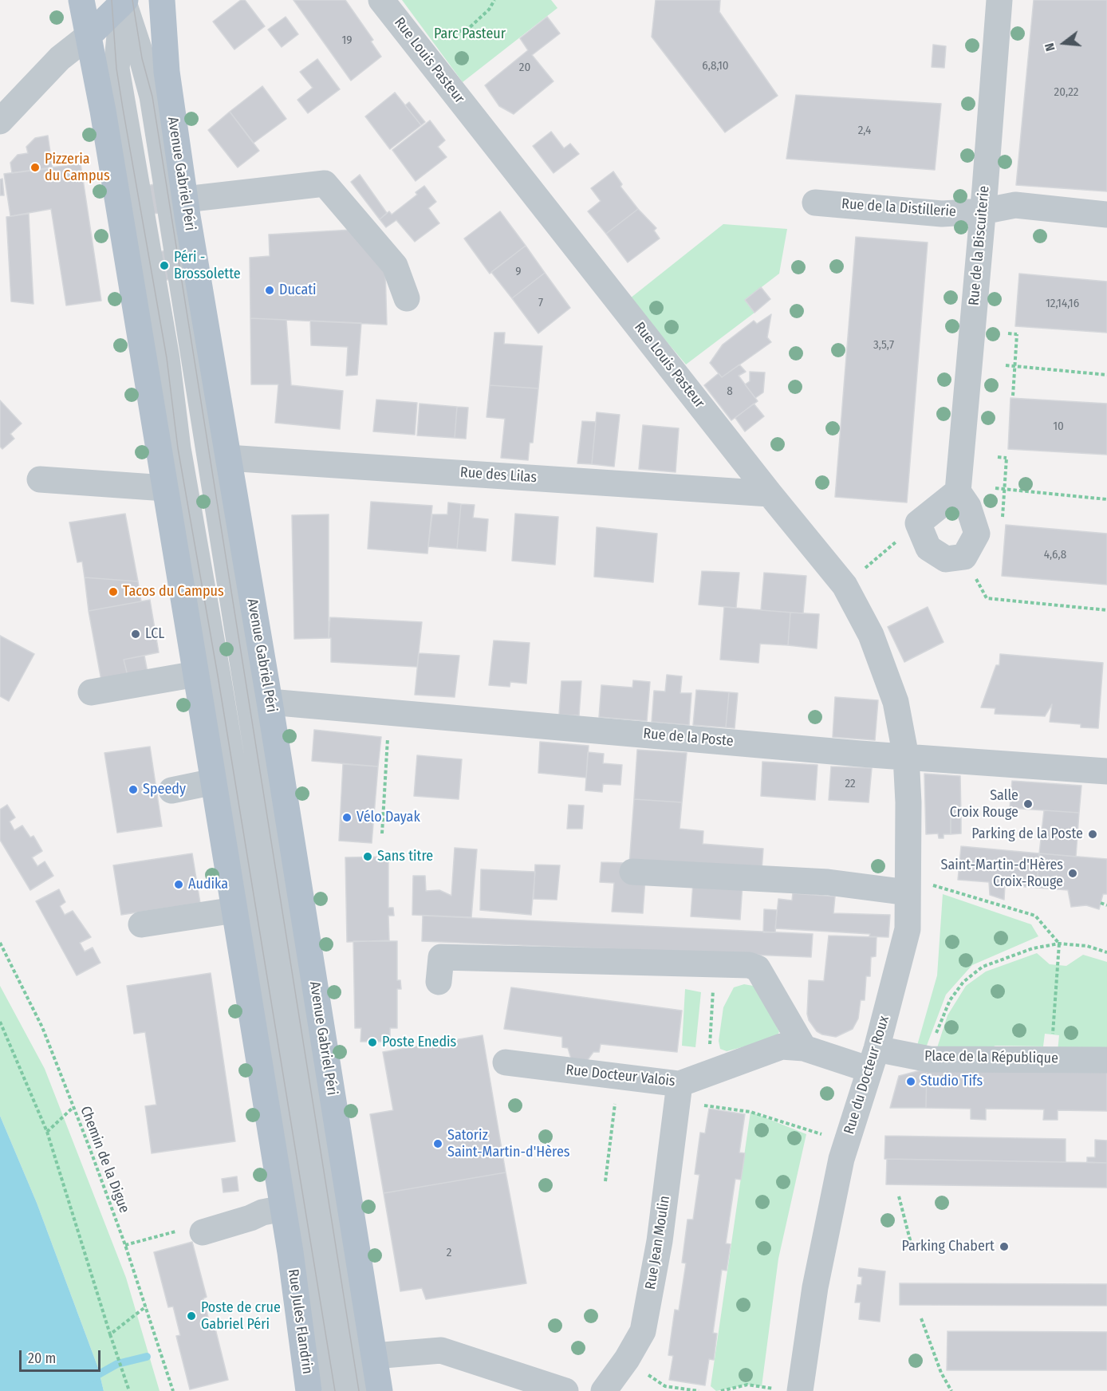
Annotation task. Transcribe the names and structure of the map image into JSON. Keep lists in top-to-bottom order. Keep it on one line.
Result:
{"streets":{"main road":["Avenue Gabriel Péri","Rue Jules Flandrin"],"street":["Rue Louis Pasteur","Rue de la Distillerie","Rue de la Biscuiterie","Rue des Lilas","Rue de la Poste","Place de la République","Rue du Docteur Roux","Rue Docteur Valois","Rue Jean Moulin"],"path":["Chemin de la Digue"]},"crossings":[["Rue Louis Pasteur","Rue des Lilas"],["Rue Louis Pasteur","Rue de la Poste"],["Rue Louis Pasteur","Rue du Docteur Roux"],["Avenue Gabriel Péri","Rue des Lilas"],["Avenue Gabriel Péri","Rue de la Poste"],["Avenue Gabriel Péri","Rue Jules Flandrin"],["Rue de la Distillerie","Rue de la Biscuiterie"],["Rue de la Poste","Rue du Docteur Roux"],["Place de la République","Rue du Docteur Roux"],["Place de la République","Rue Docteur Valois"],["Rue du Docteur Roux","Rue Docteur Valois"],["Rue Docteur Valois","Rue Jean Moulin"]],"parks":["Parc Pasteur"],"places":["Pizzeria du Campus","Péri - Brossolette","Ducati","Tacos du Campus","LCL","Speedy","Salle Croix Rouge","Vélo Dayak","Parking de la Poste","Sans titre","Saint-Martin-d'Hères Croix-Rouge","Audika","Poste Enedis","Studio Tifs","Satoriz Saint-Martin-d'Hères","Parking Chabert","Poste de crue Gabriel Péri"],"house_numbers":["19","6,8,10","20","20,22","2,4","9","7","12,14,16","3,5,7","8","10","4,6,8","22","2"],"scale_bar":"20 m","north":"left"}
